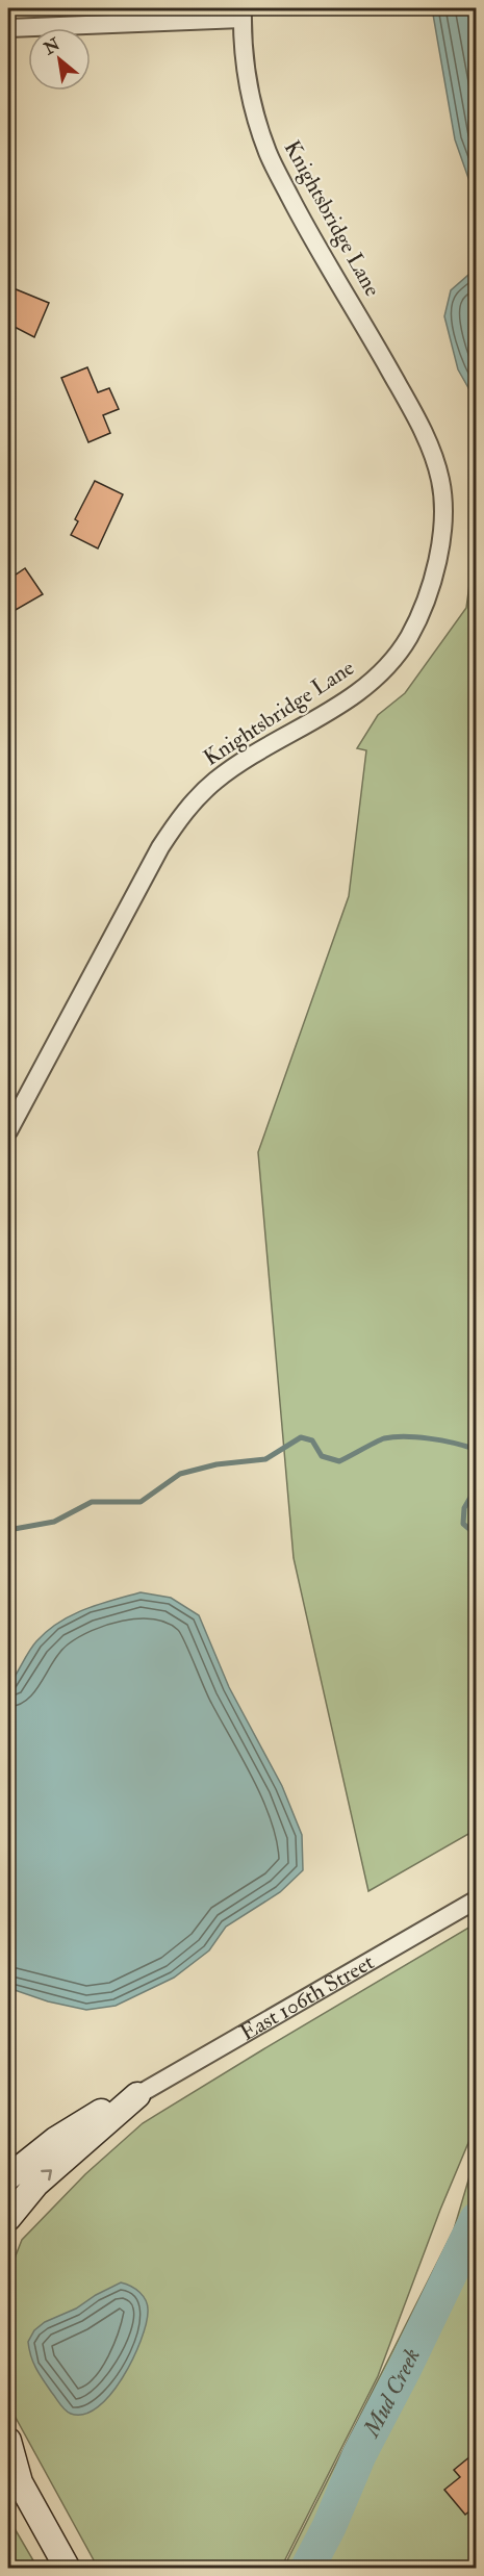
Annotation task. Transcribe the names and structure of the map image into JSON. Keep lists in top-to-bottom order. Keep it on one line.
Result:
{"streets":{"street":["Knightsbridge Lane","East 106th Street"]},"water":["Mud Creek"],"north":"top left"}
